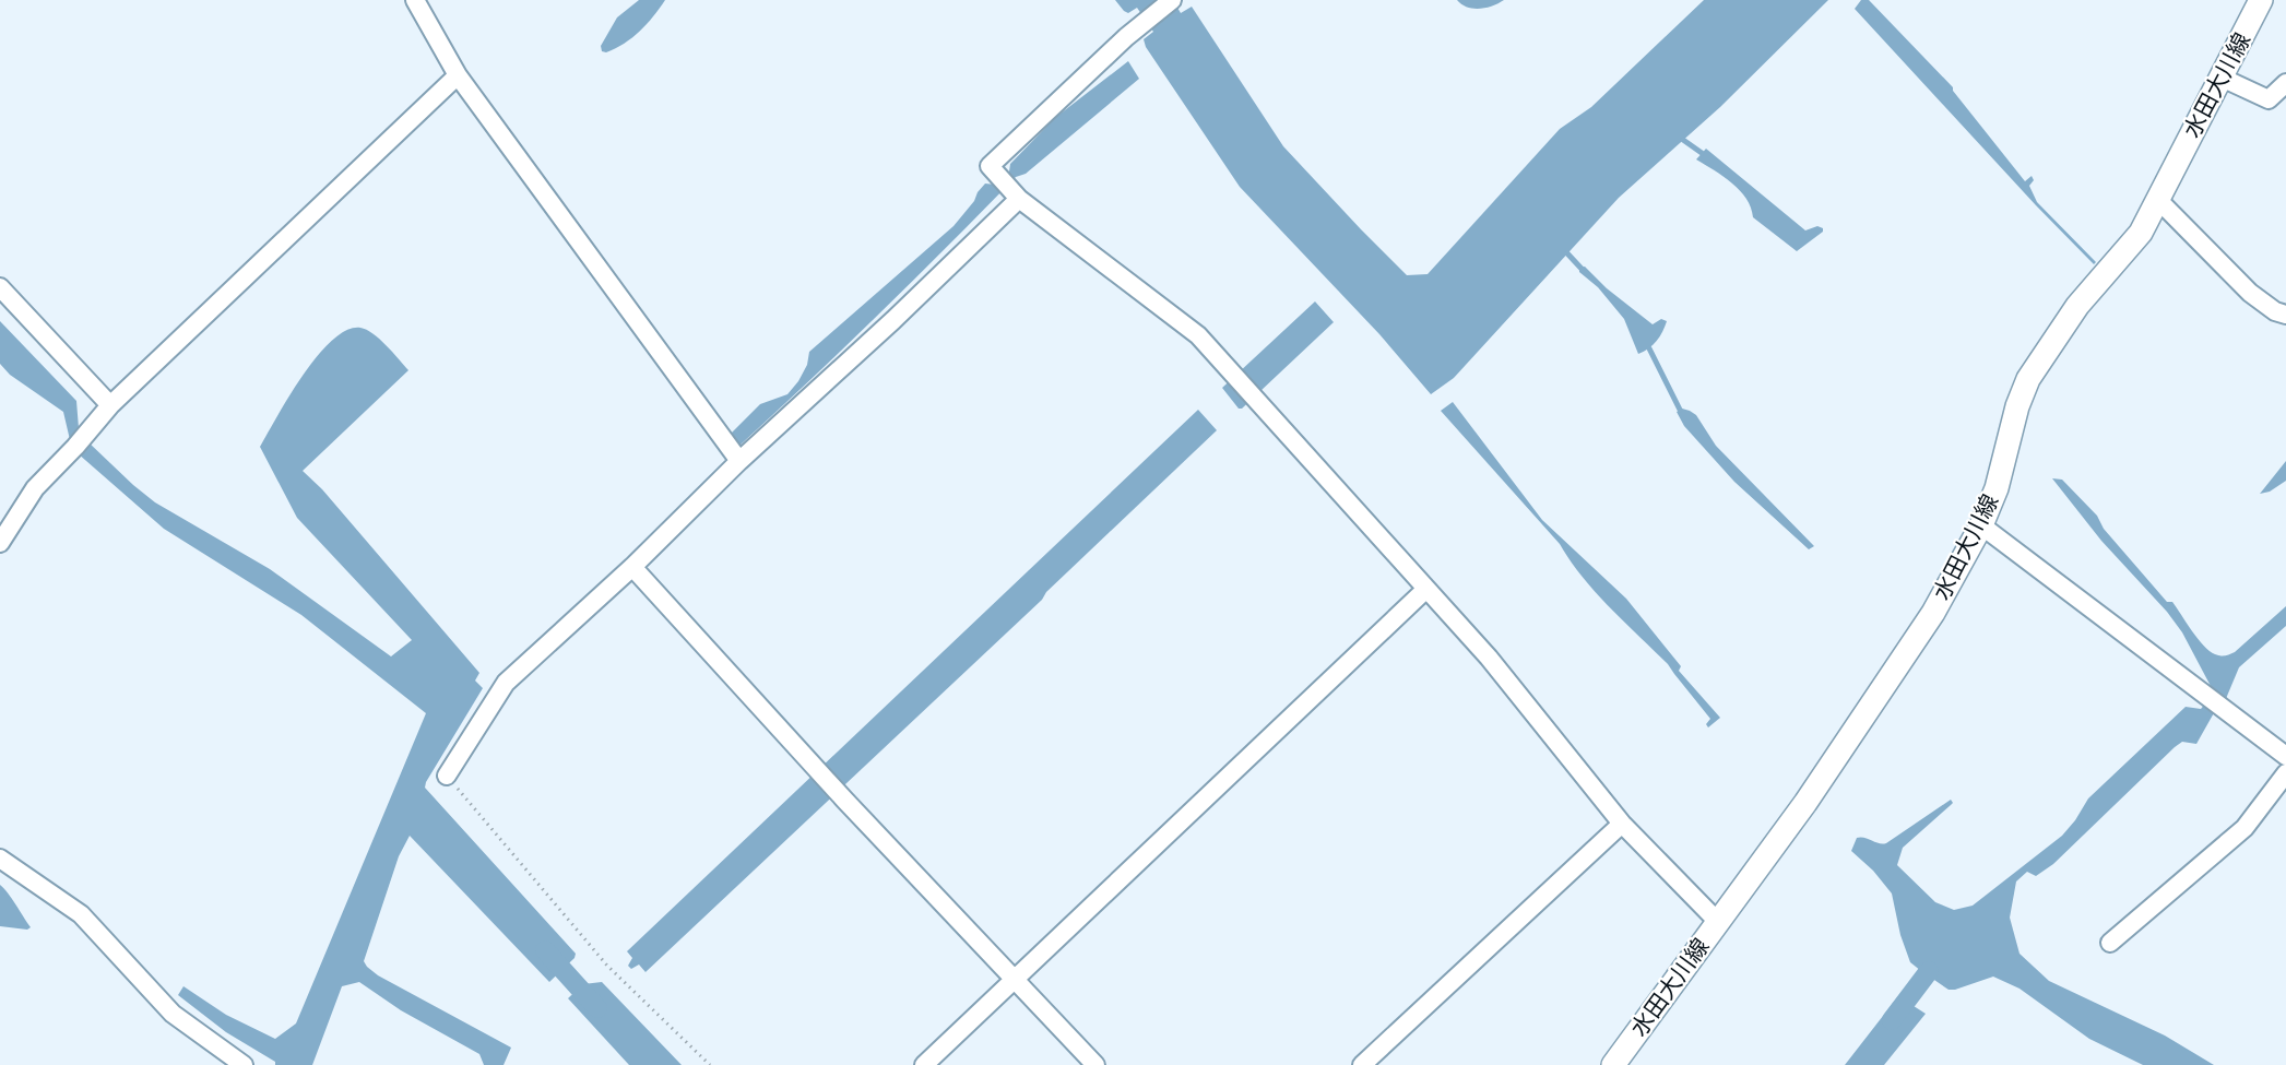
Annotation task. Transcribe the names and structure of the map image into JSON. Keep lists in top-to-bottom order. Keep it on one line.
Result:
{"streets":{"main road":["水田大川線"]}}
